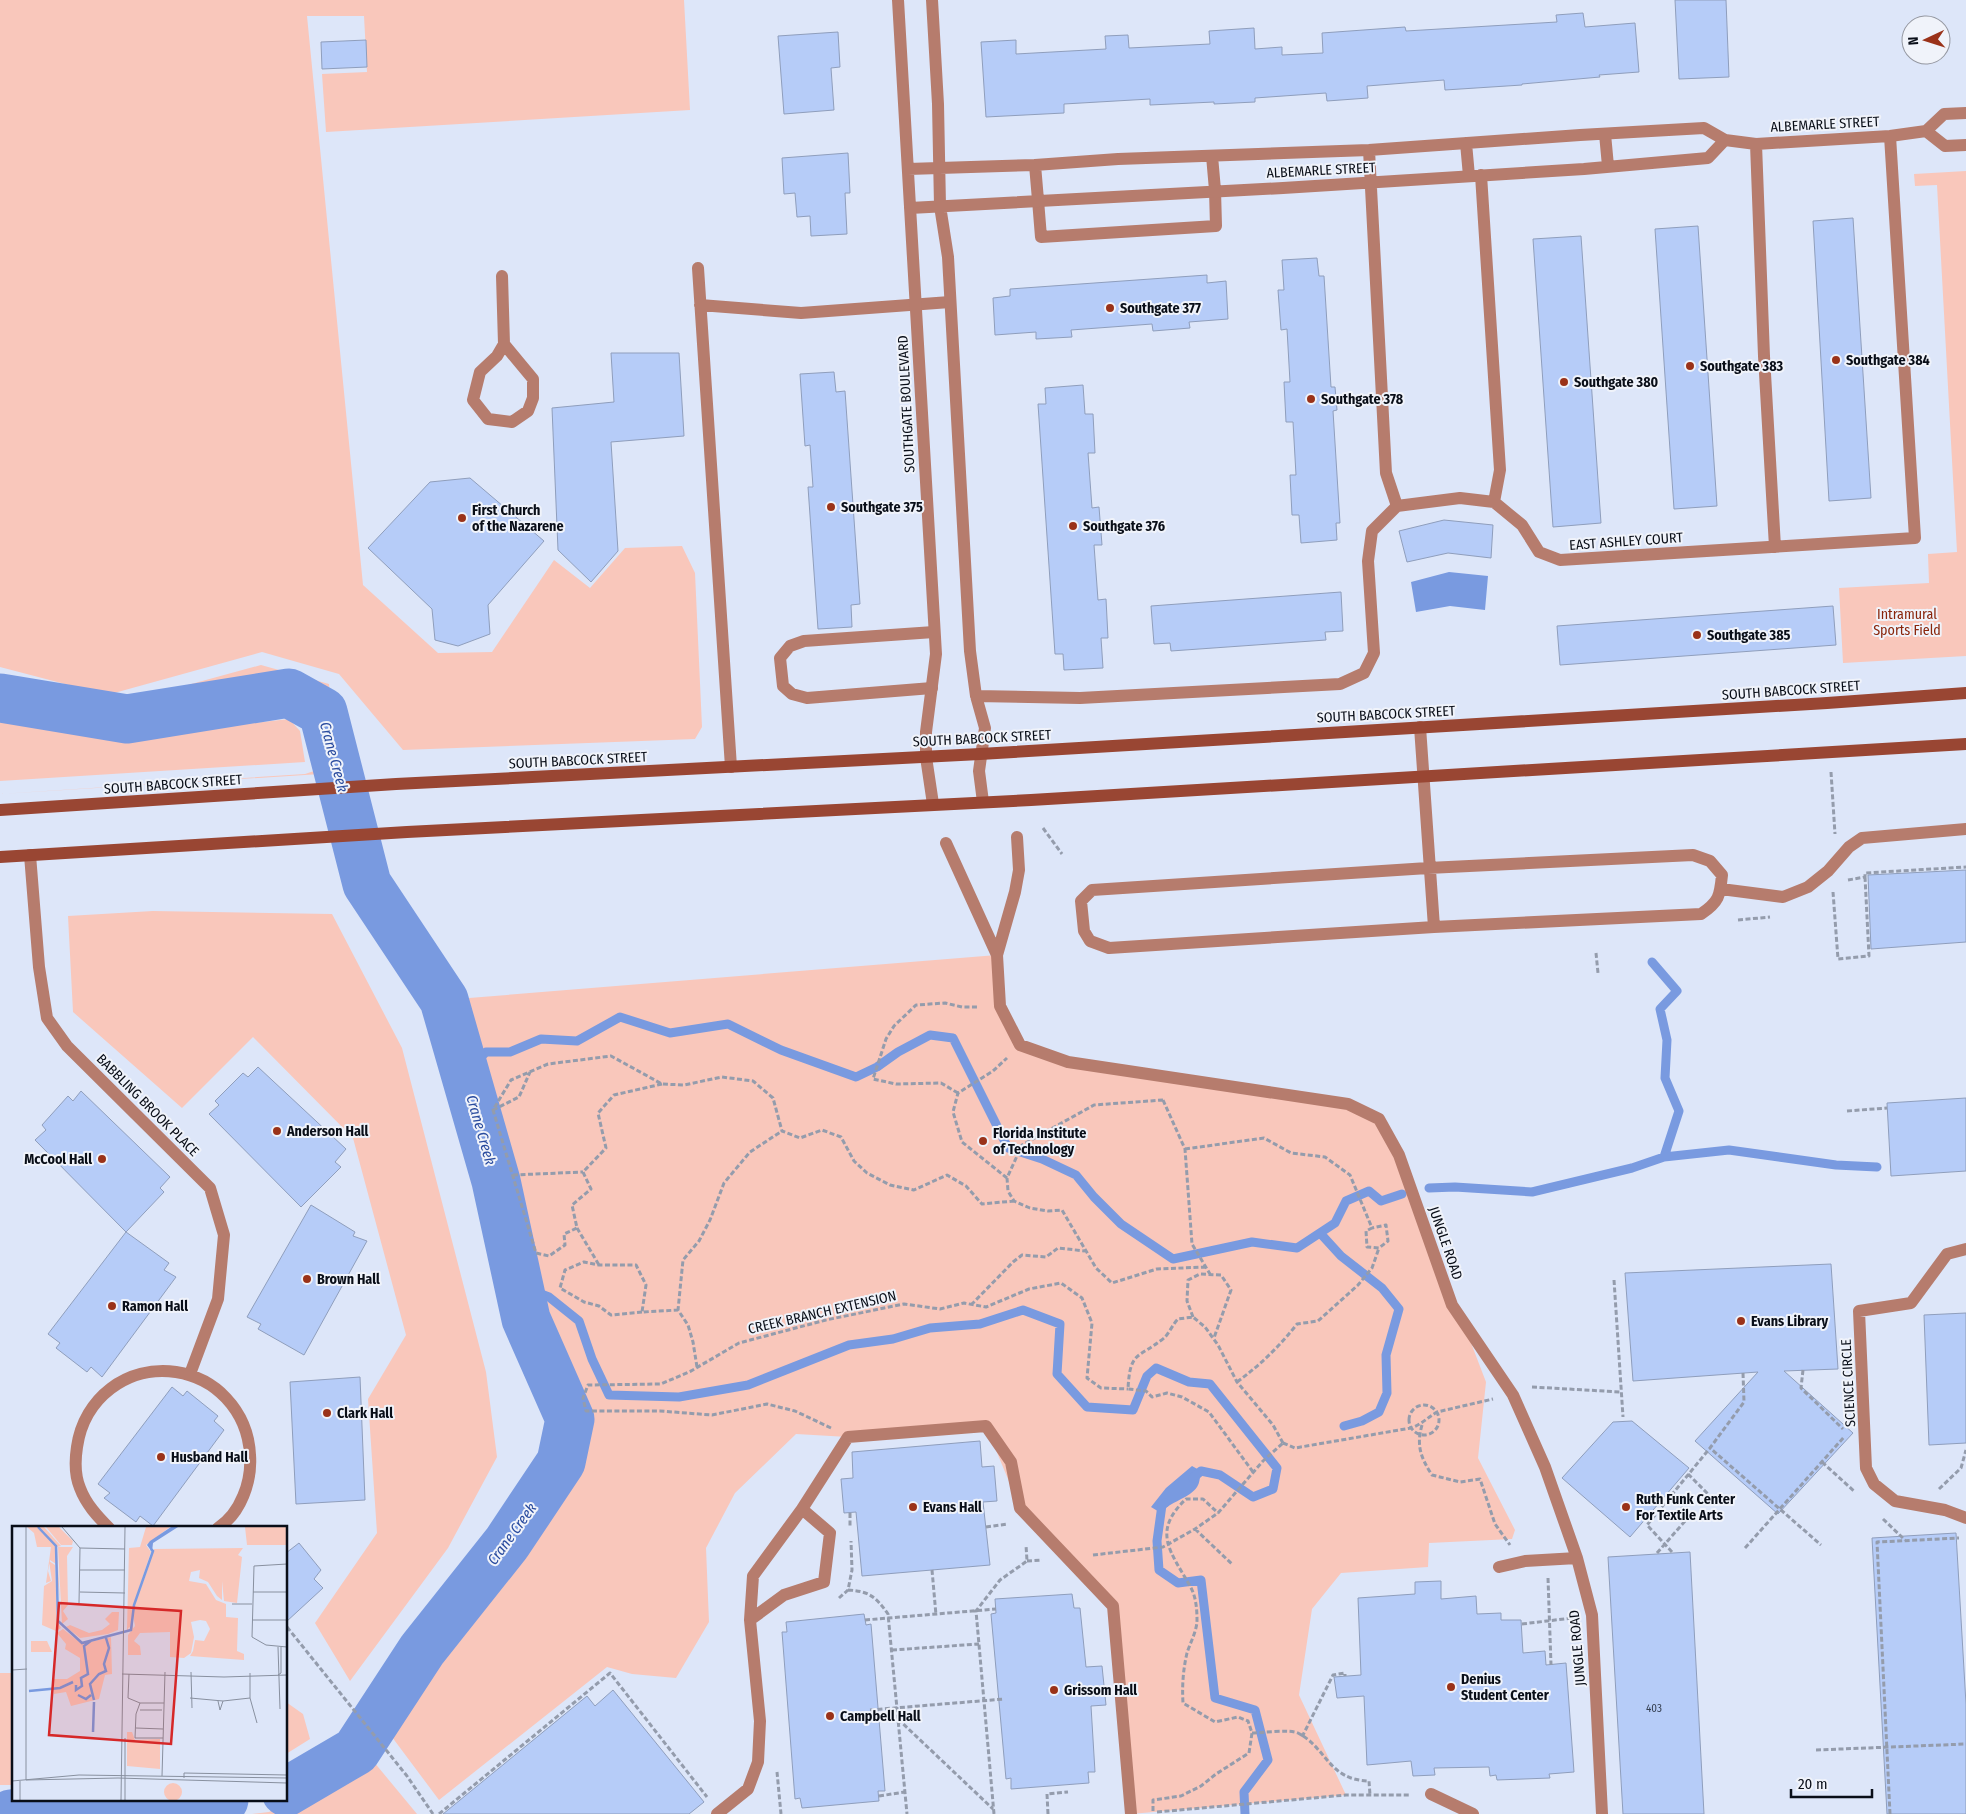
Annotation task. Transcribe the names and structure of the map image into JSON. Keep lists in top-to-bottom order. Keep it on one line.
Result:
{"streets":{"main road":["SOUTH BABCOCK STREET"],"street":["ALBEMARLE STREET","SOUTHGATE BOULEVARD","EAST ASHLEY COURT","BABBLING BROOK PLACE","JUNGLE ROAD","SCIENCE CIRCLE"],"path":["CREEK BRANCH EXTENSION"]},"crossings":[["ALBEMARLE STREET","SOUTHGATE BOULEVARD"],["ALBEMARLE STREET","EAST ASHLEY COURT"],["SOUTHGATE BOULEVARD","SOUTH BABCOCK STREET"]],"water":["Crane Creek"],"parks":["Intramural Sports Field"],"places":["Southgate 377","Southgate 384","Southgate 383","Southgate 380","Southgate 378","Southgate 375","First Church of the Nazarene","Southgate 376","Southgate 385","Anderson Hall","Florida Institute of Technology","McCool Hall","Brown Hall","Ramon Hall","Evans Library","Clark Hall","Husband Hall","Evans Hall","Ruth Funk Center For Textile Arts","Denius Student Center","Grissom Hall","Campbell Hall"],"house_numbers":["403"],"scale_bar":"20 m","north":"left"}
